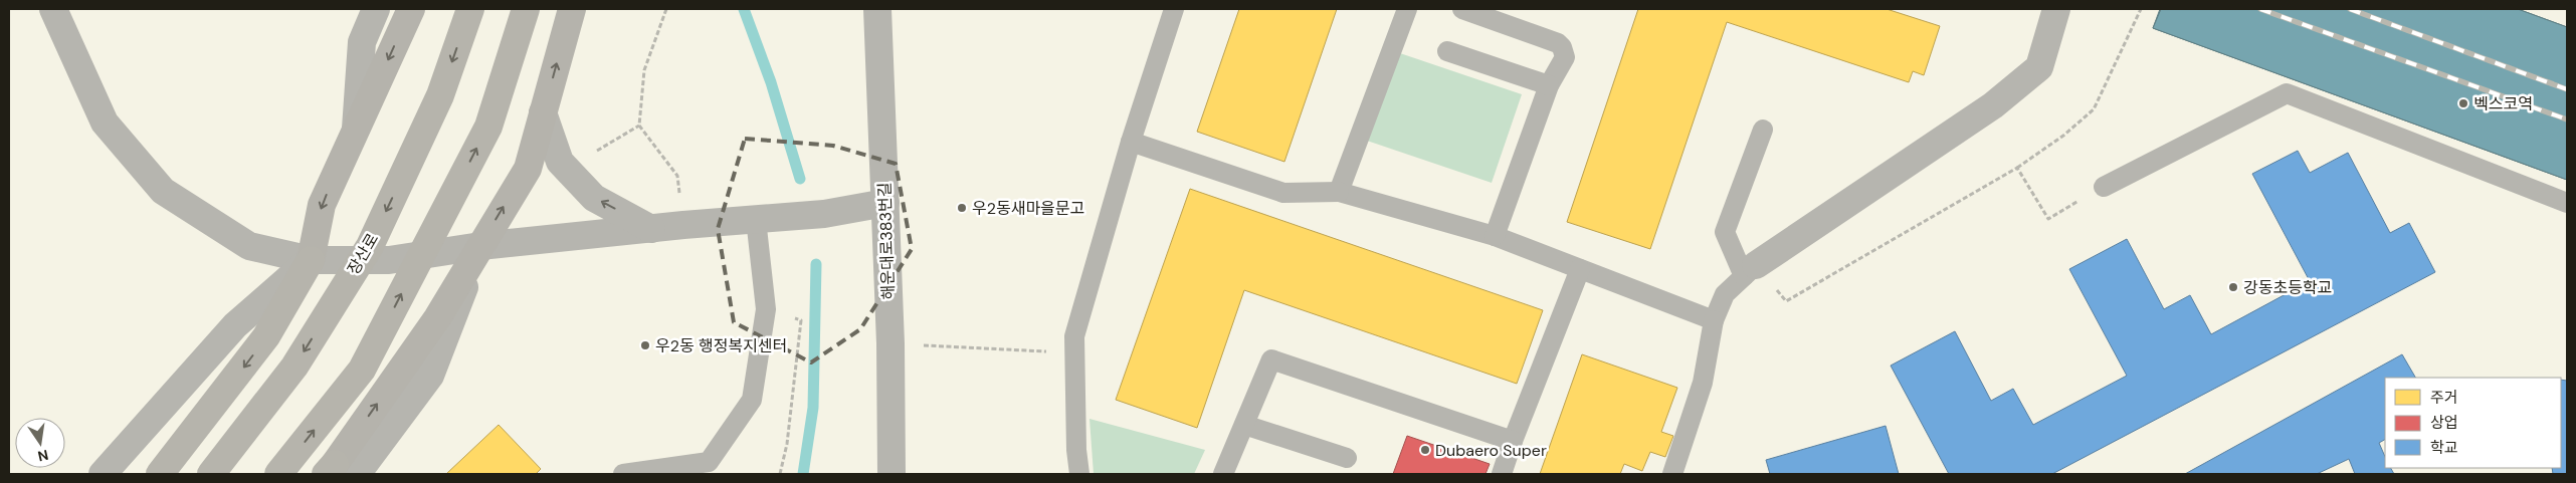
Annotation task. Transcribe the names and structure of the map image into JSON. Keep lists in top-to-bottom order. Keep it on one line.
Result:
{"streets":{"highway":["장산로"],"street":["해운대로383번길"]},"places":["벡스코역","우2동새마을문고","강동초등학교","우2동 행정복지센터","Dubaero Super"],"legend":["주거","상업","학교"],"north":"bottom"}
